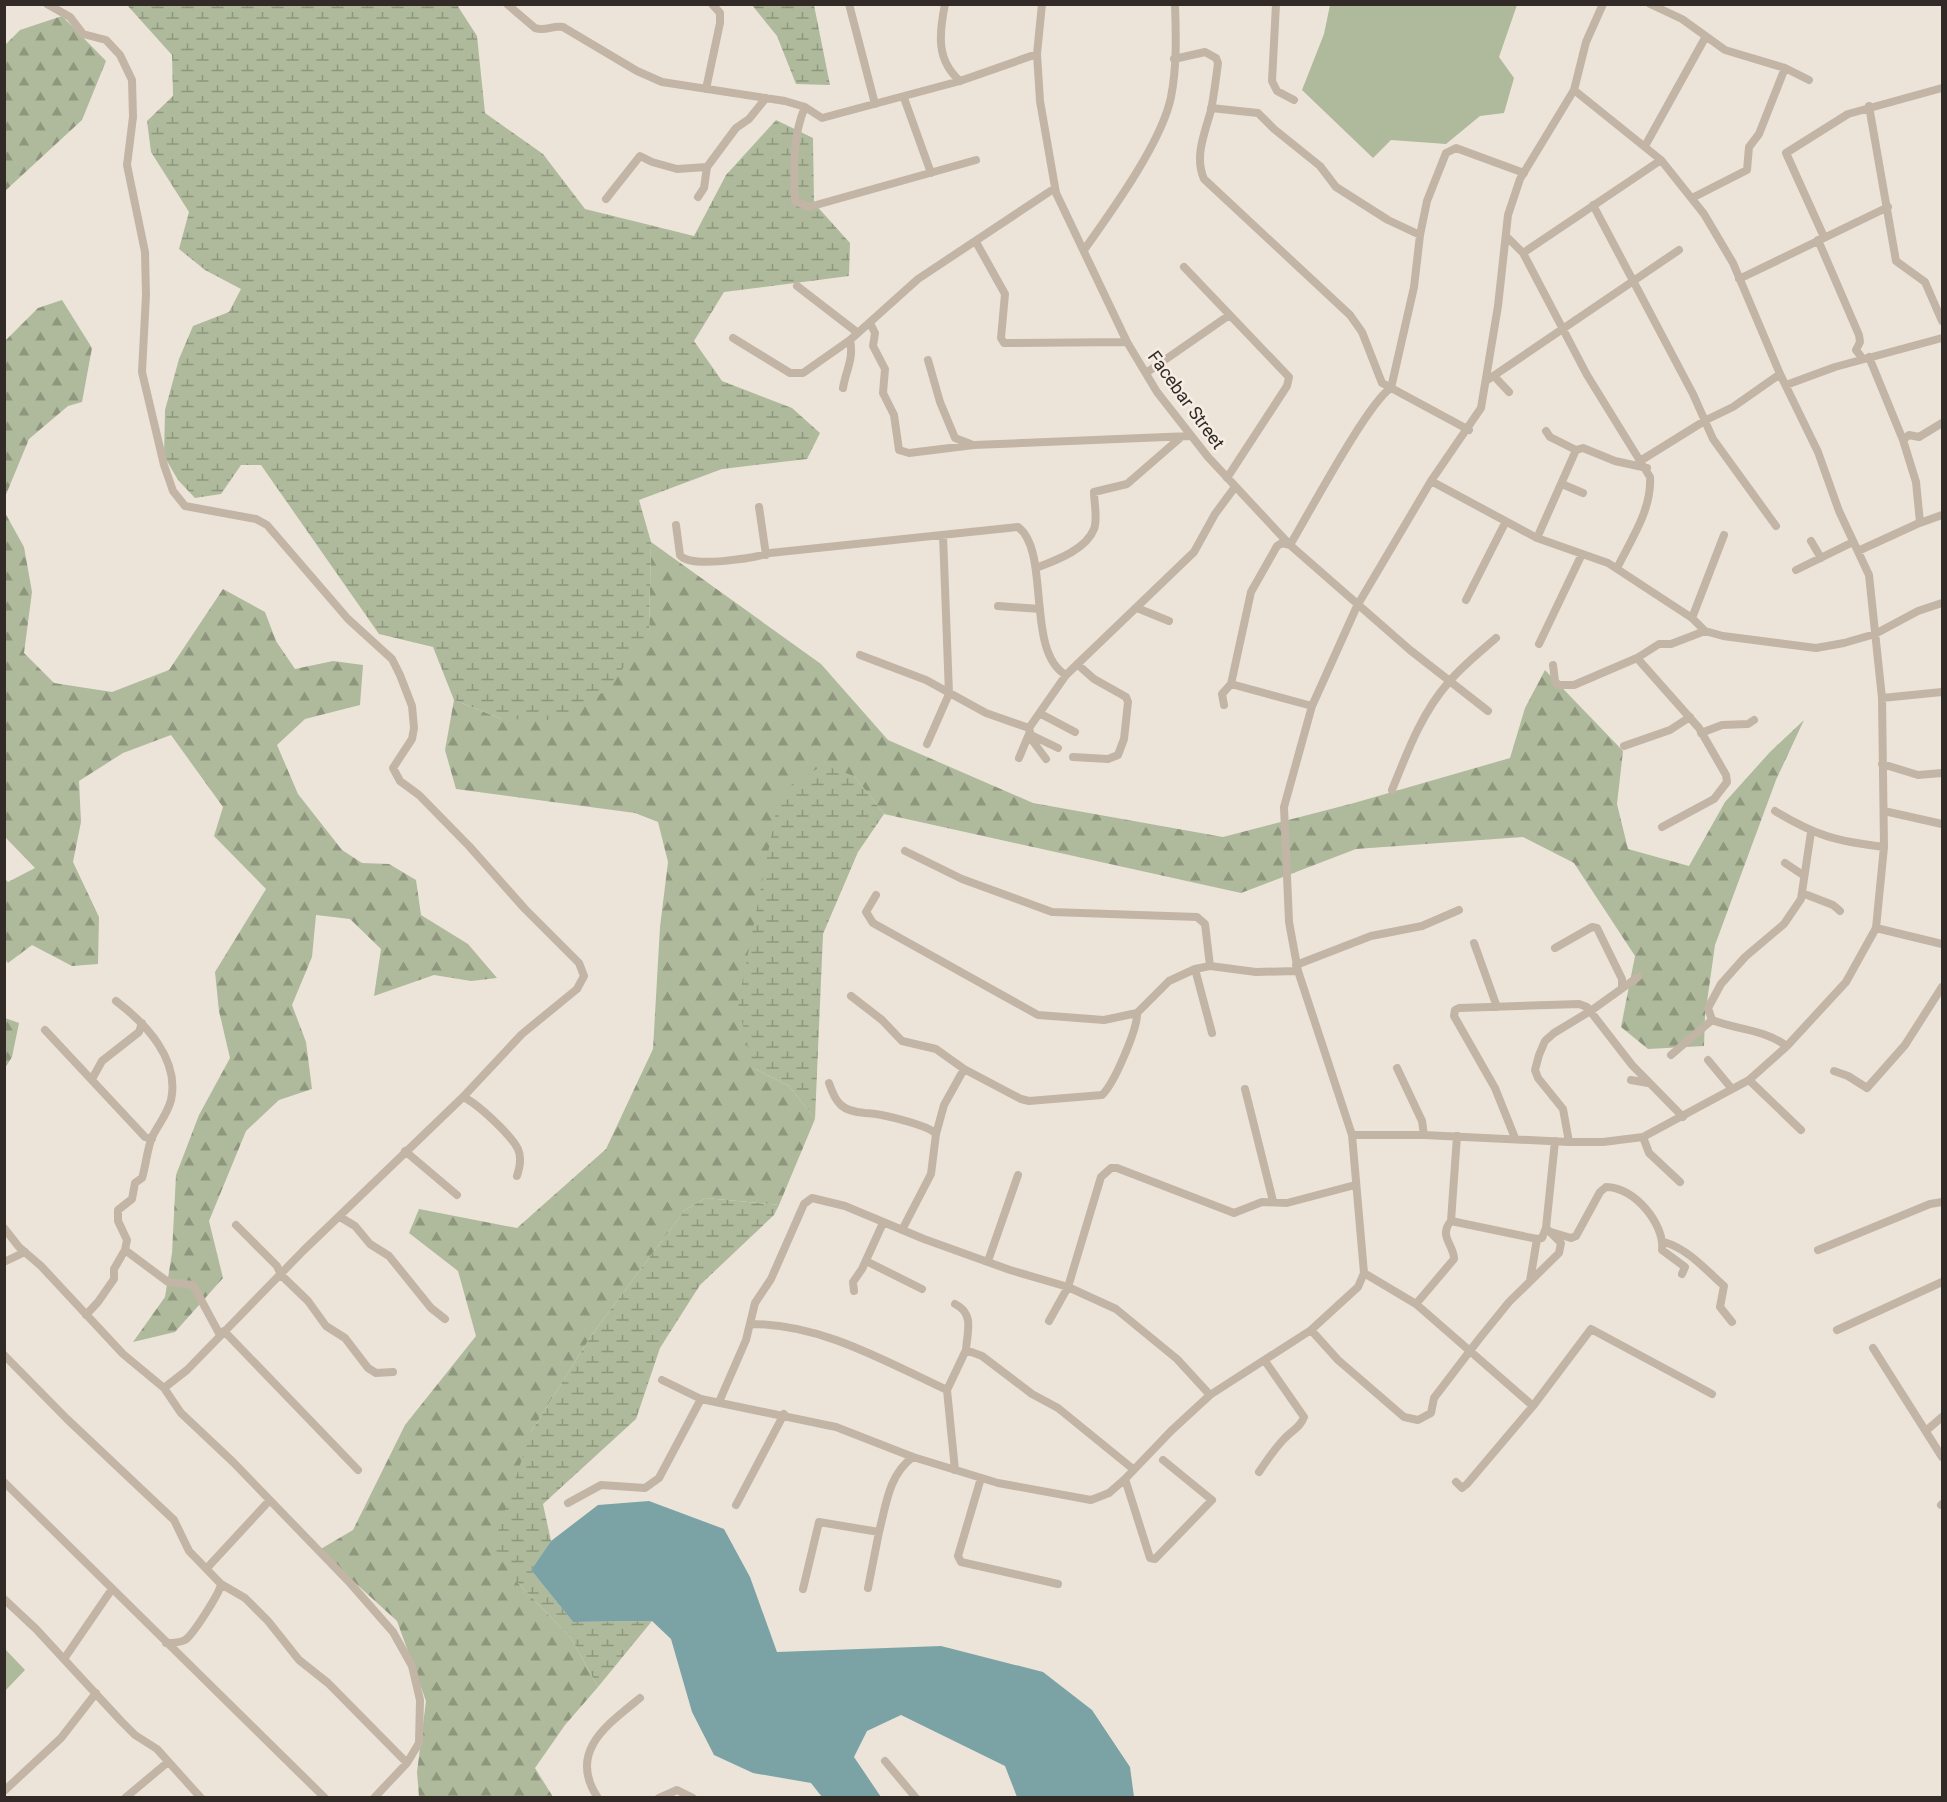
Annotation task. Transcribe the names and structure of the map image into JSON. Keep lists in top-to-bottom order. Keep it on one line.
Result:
{"streets":{"street":["Facebar Street"]}}
